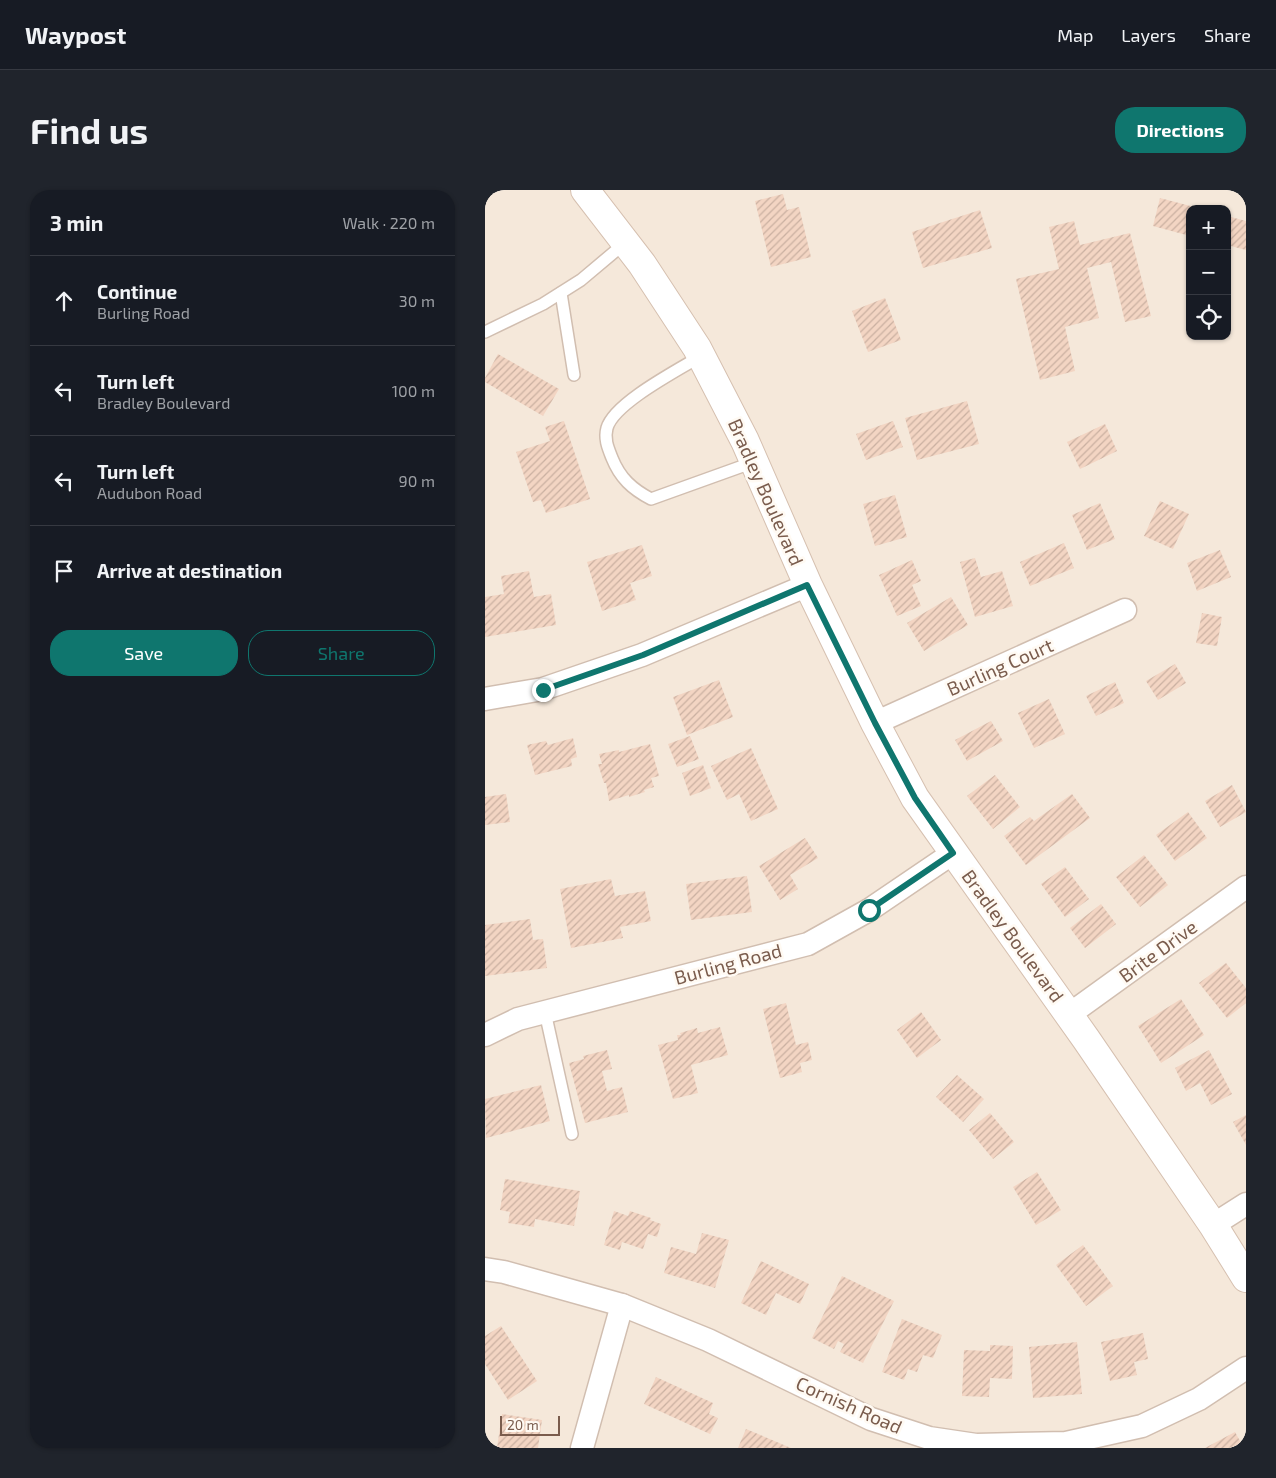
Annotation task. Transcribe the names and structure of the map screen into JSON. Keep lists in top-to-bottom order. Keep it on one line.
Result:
{"streets":{"main road":["Bradley Boulevard"],"street":["Burling Court","Brite Drive","Burling Road","Cornish Road"]},"crossings":[["Bradley Boulevard","Burling Court"],["Bradley Boulevard","Brite Drive"],["Bradley Boulevard","Burling Road"]],"scale_bar":"20 m","page":{"header":"Waypost","nav":["Map","Layers","Share"],"buttons":["Directions",["Save","Share"]],"title":"Find us","heading":["3 min","Walk · 220 m"],"map_buttons":["+","−"],"list":[["Continue","Burling Road","30 m"],["Turn left","Bradley Boulevard","100 m"],["Turn left","Audubon Road","90 m"],"Arrive at destination"],"scale":"20 m"}}
